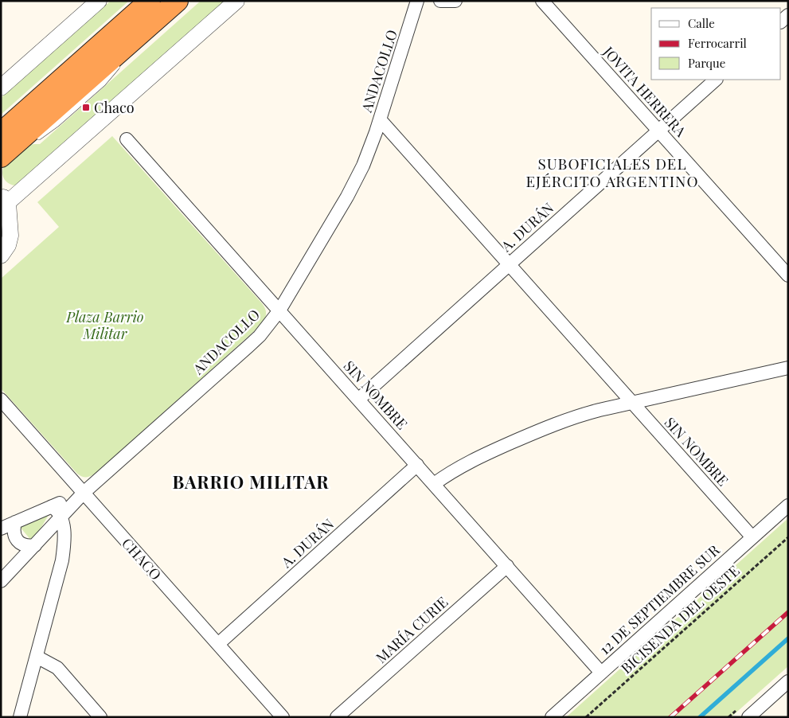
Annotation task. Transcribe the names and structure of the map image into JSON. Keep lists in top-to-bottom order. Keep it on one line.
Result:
{"streets":{"street":["ANDACOLLO","JOVITA HERRERA","A. DURÁN","SIN NOMBRE","CHACO","12 DE SEPTIEMBRE SUR","MARÍA CURIE"],"path":["BICISENDA DEL OESTE"]},"crossings":[["ANDACOLLO","SIN NOMBRE"],["ANDACOLLO","CHACO"],["JOVITA HERRERA","A. DURÁN"],["A. DURÁN","SIN NOMBRE"],["A. DURÁN","CHACO"],["SIN NOMBRE","12 DE SEPTIEMBRE SUR"],["SIN NOMBRE","MARÍA CURIE"]],"districts":["SUBOFICIALES DEL EJÉRCITO ARGENTINO","BARRIO MILITAR"],"parks":["Plaza Barrio Militar"],"places":{"transit":["Chaco"]},"legend":["Calle","Ferrocarril","Parque"]}
